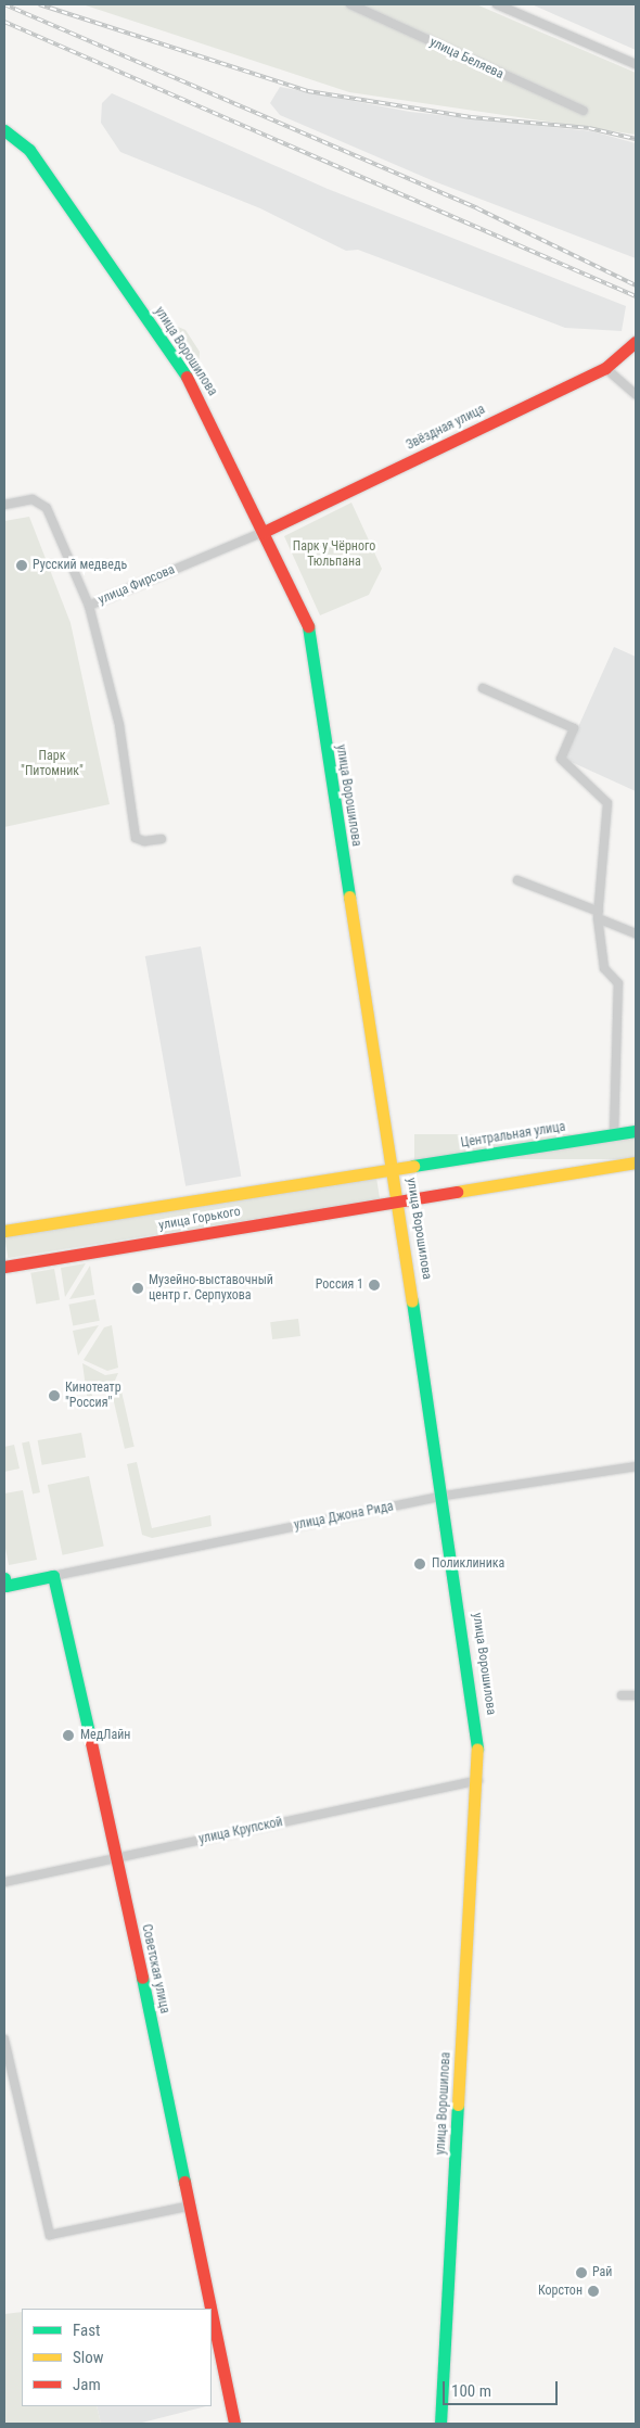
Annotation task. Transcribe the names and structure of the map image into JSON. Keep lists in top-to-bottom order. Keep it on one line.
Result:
{"streets":{"main road":["улица Ворошилова","Звёздная улица","Центральная улица","улица Горького","Советская улица"],"street":["улица Беляева","улица Фирсова","улица Джона Рида","улица Крупской"]},"crossings":[["улица Ворошилова","Звёздная улица"],["улица Ворошилова","улица Фирсова"],["улица Ворошилова","Центральная улица"],["улица Ворошилова","улица Горького"],["улица Ворошилова","улица Джона Рида"],["улица Ворошилова","улица Крупской"],["Звёздная улица","улица Фирсова"],["Центральная улица","улица Горького"],["улица Джона Рида","Советская улица"],["улица Крупской","Советская улица"]],"parks":["Парк у Чёрного Тюльпана","Парк \"Питомник\""],"places":["Русский медведь","Россия 1","Музейно-выставочный центр г. Серпухова","Кинотеатр \"Россия\"","Поликлиника","МедЛайн","Рай","Корстон"],"legend":["Fast","Slow","Jam"],"scale_bar":"100 m"}
